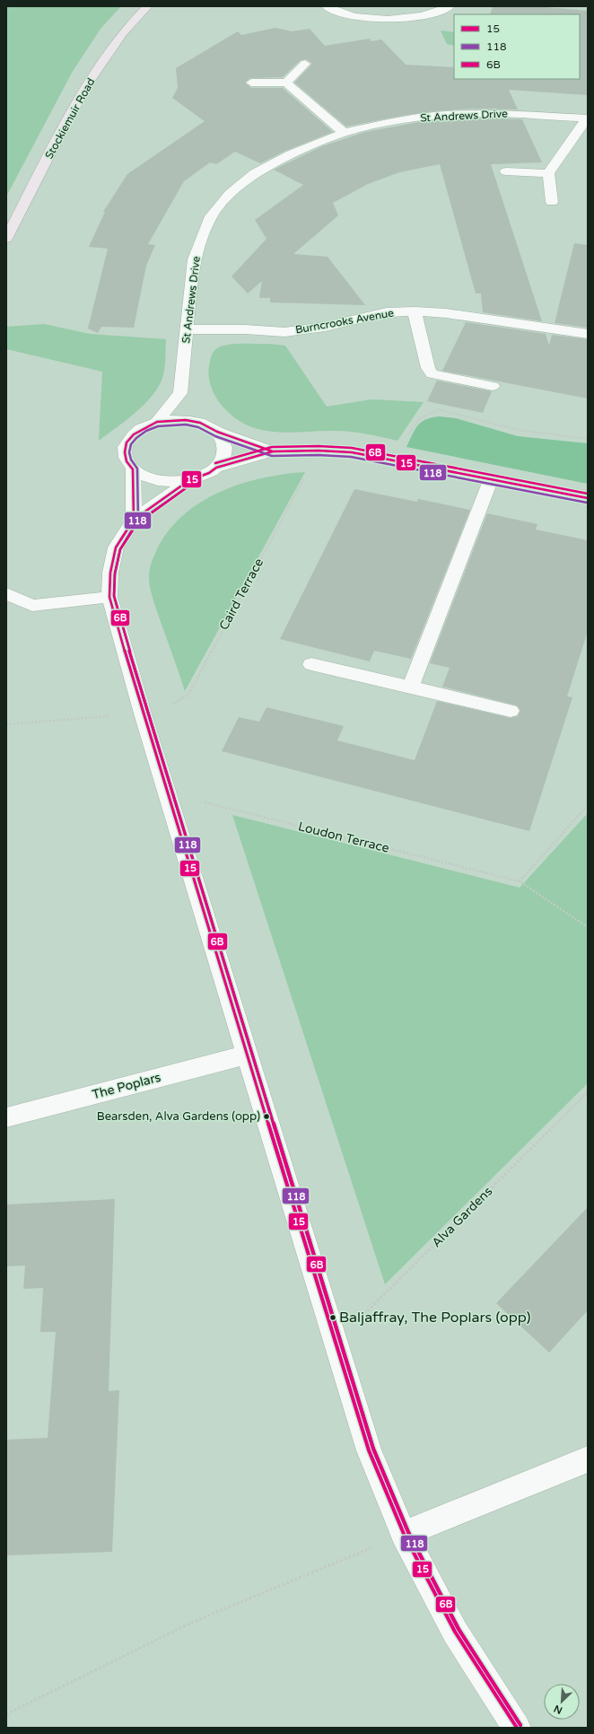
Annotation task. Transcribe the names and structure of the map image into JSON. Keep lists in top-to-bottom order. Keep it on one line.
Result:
{"streets":{"main road":["Stockiemuir Road"],"street":["St Andrews Drive","Burncrooks Avenue","The Poplars"],"path":["Caird Terrace","Loudon Terrace","Alva Gardens"]},"crossings":[["St Andrews Drive","Burncrooks Avenue"]],"places":["Bearsden, Alva Gardens (opp)","Baljaffray, The Poplars (opp)"],"lines":["transit line 15","transit line 118","transit line 6B"],"legend":["15","118","6B"],"north":"bottom left"}
